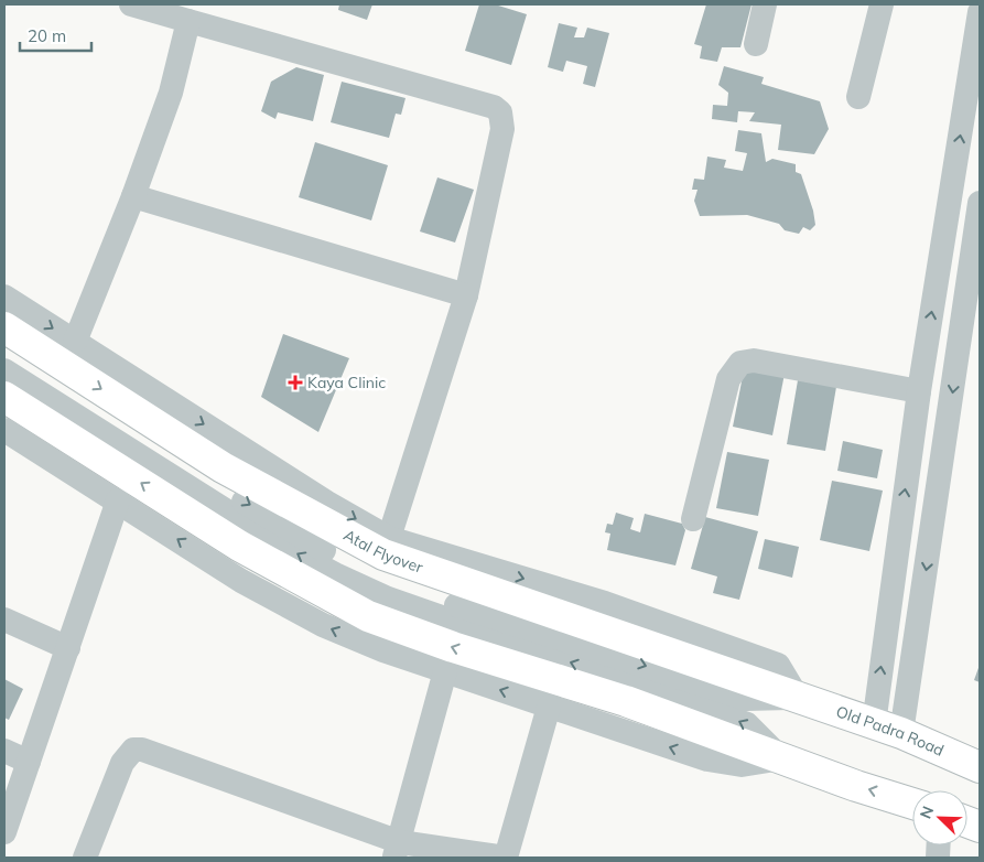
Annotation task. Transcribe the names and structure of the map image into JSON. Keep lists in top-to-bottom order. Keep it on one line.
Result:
{"streets":{"main road":["Atal Flyover","Old Padra Road"]},"crossings":[["Atal Flyover","Old Padra Road"]],"places":{"health":["Kaya Clinic"]},"scale_bar":"20 m","north":"top left"}
